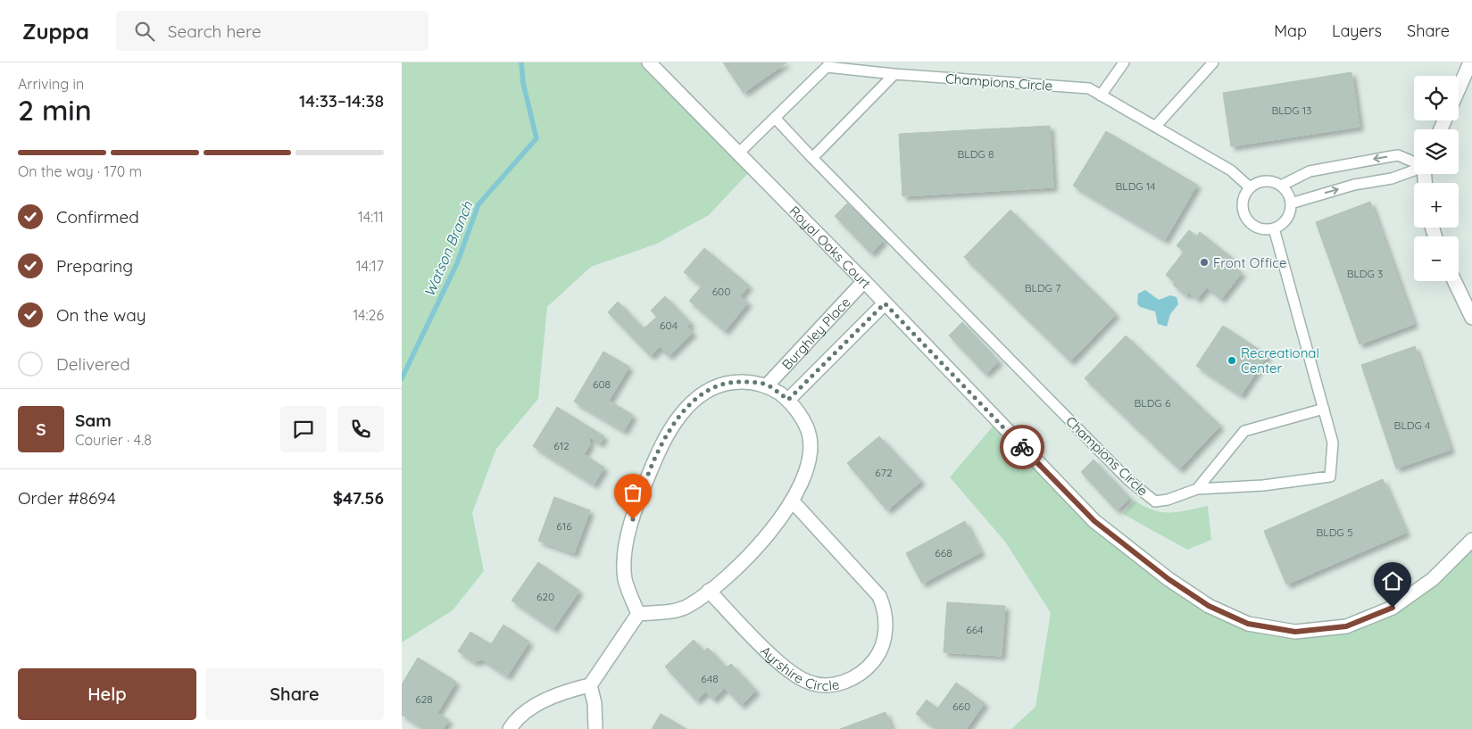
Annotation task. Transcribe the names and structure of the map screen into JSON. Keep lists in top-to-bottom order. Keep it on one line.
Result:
{"streets":{"street":["Royal Oaks Court","Burghley Place","Ayrshire Circle"],"lane":["Champions Circle"]},"crossings":[["Champions Circle","Royal Oaks Court"],["Royal Oaks Court","Burghley Place"]],"water":["Watson Branch"],"places":["Front Office","Recreational Center"],"house_numbers":["BLDG 13","BLDG 8","BLDG 14","BLDG 3","BLDG 7","600","604","608","BLDG 6","BLDG 4","612","672","616","BLDG 5","668","620","664","648","628","660"],"page":{"header":"Zuppa","search":"Search here","nav":["Map","Layers","Share"],"heading":["2 min","Arriving in","14:33–14:38"],"panel":["Sam","Courier · 4.8","Order #8694","$47.56"],"map_buttons":["+","−"],"bar":"On the way · 170 m","list":[["Confirmed","14:11"],["Preparing","14:17"],["On the way","14:26"],"Delivered"],"round":"S","buttons":["Help","Share"]}}
